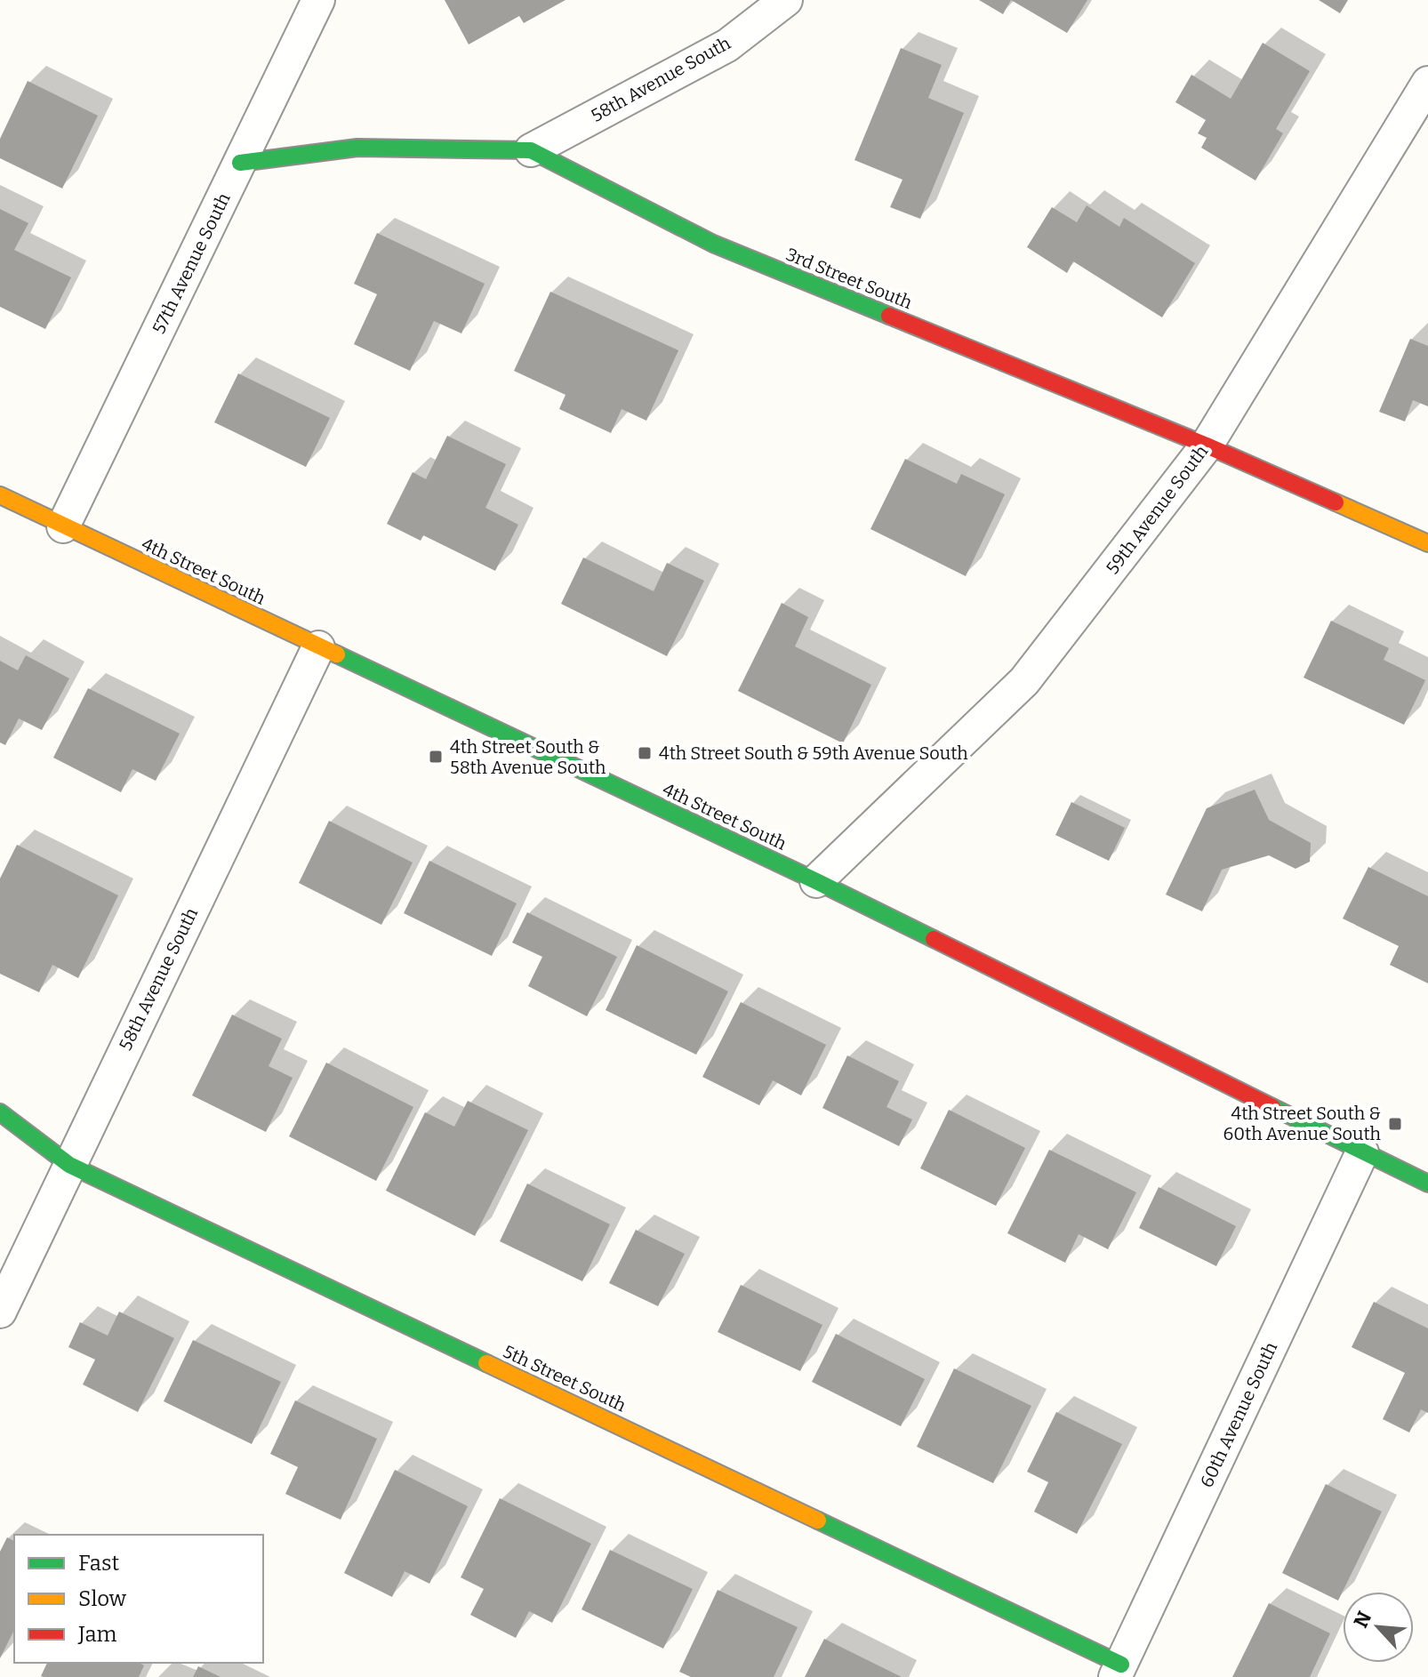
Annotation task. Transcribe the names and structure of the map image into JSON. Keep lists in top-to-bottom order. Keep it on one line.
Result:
{"streets":{"street":["58th Avenue South","57th Avenue South","3rd Street South","59th Avenue South","4th Street South","5th Street South","60th Avenue South"]},"crossings":[["58th Avenue South","3rd Street South"],["58th Avenue South","4th Street South"],["58th Avenue South","5th Street South"],["57th Avenue South","3rd Street South"],["57th Avenue South","4th Street South"],["3rd Street South","59th Avenue South"],["59th Avenue South","4th Street South"],["4th Street South","60th Avenue South"],["5th Street South","60th Avenue South"]],"places":{"transit":["4th Street South & 59th Avenue South","4th Street South & 58th Avenue South","4th Street South & 60th Avenue South"]},"legend":["Fast","Slow","Jam"],"north":"top left"}
